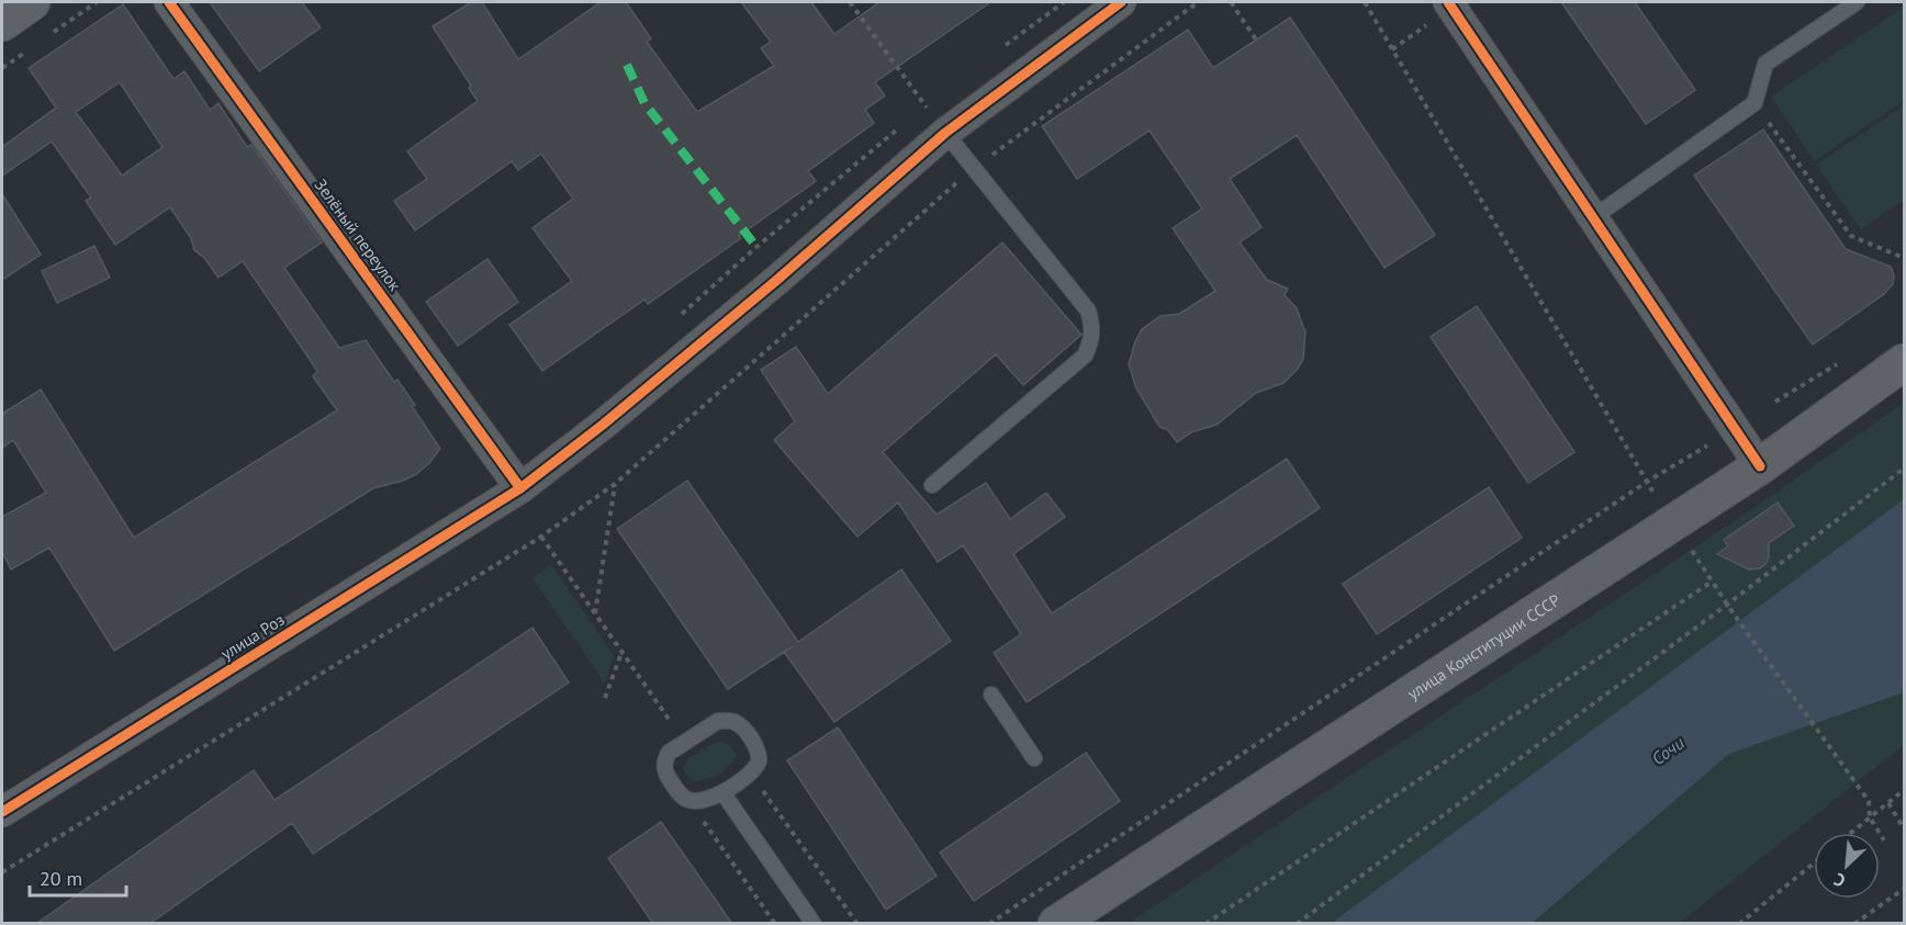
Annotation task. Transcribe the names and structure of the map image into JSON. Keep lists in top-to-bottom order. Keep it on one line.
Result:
{"streets":{"main road":["улица Конституции СССР"],"street":["Зелёный переулок","улица Роз"]},"crossings":[["Зелёный переулок","улица Роз"]],"water":["Сочи"],"scale_bar":"20 m","north":"bottom left"}
